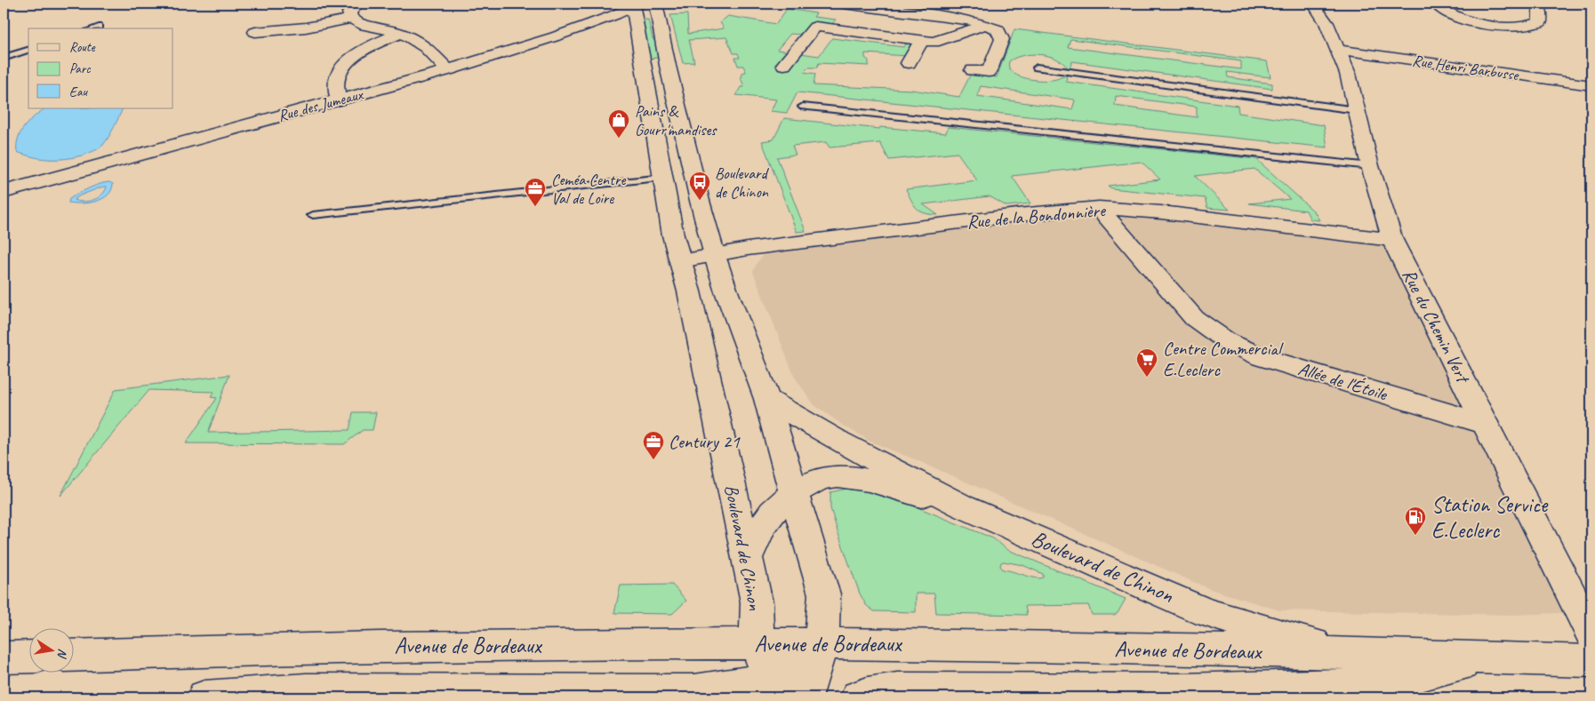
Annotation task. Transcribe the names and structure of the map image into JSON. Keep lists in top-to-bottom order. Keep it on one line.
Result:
{"streets":{"street":["Rue Henri Barbusse","Rue des Jumeaux","Rue de la Bondonnière","Rue du Chemin Vert","Allée de l'Étoile","Boulevard de Chinon","Avenue de Bordeaux"]},"crossings":[["Rue Henri Barbusse","Rue du Chemin Vert"],["Rue des Jumeaux","Boulevard de Chinon"],["Rue de la Bondonnière","Rue du Chemin Vert"],["Rue de la Bondonnière","Allée de l'Étoile"],["Rue de la Bondonnière","Boulevard de Chinon"],["Rue du Chemin Vert","Allée de l'Étoile"],["Boulevard de Chinon","Avenue de Bordeaux"]],"places":{"shop":["Pains & Gourr'mandises"],"bus stop":["Boulevard de Chinon"],"office":["Ceméa Centre Val de Loire","Century 21"],"supermarket":["Centre Commercial E.Leclerc"],"fuel station":["Station Service E.Leclerc"]},"legend":["Route","Parc","Eau"],"north":"right"}
